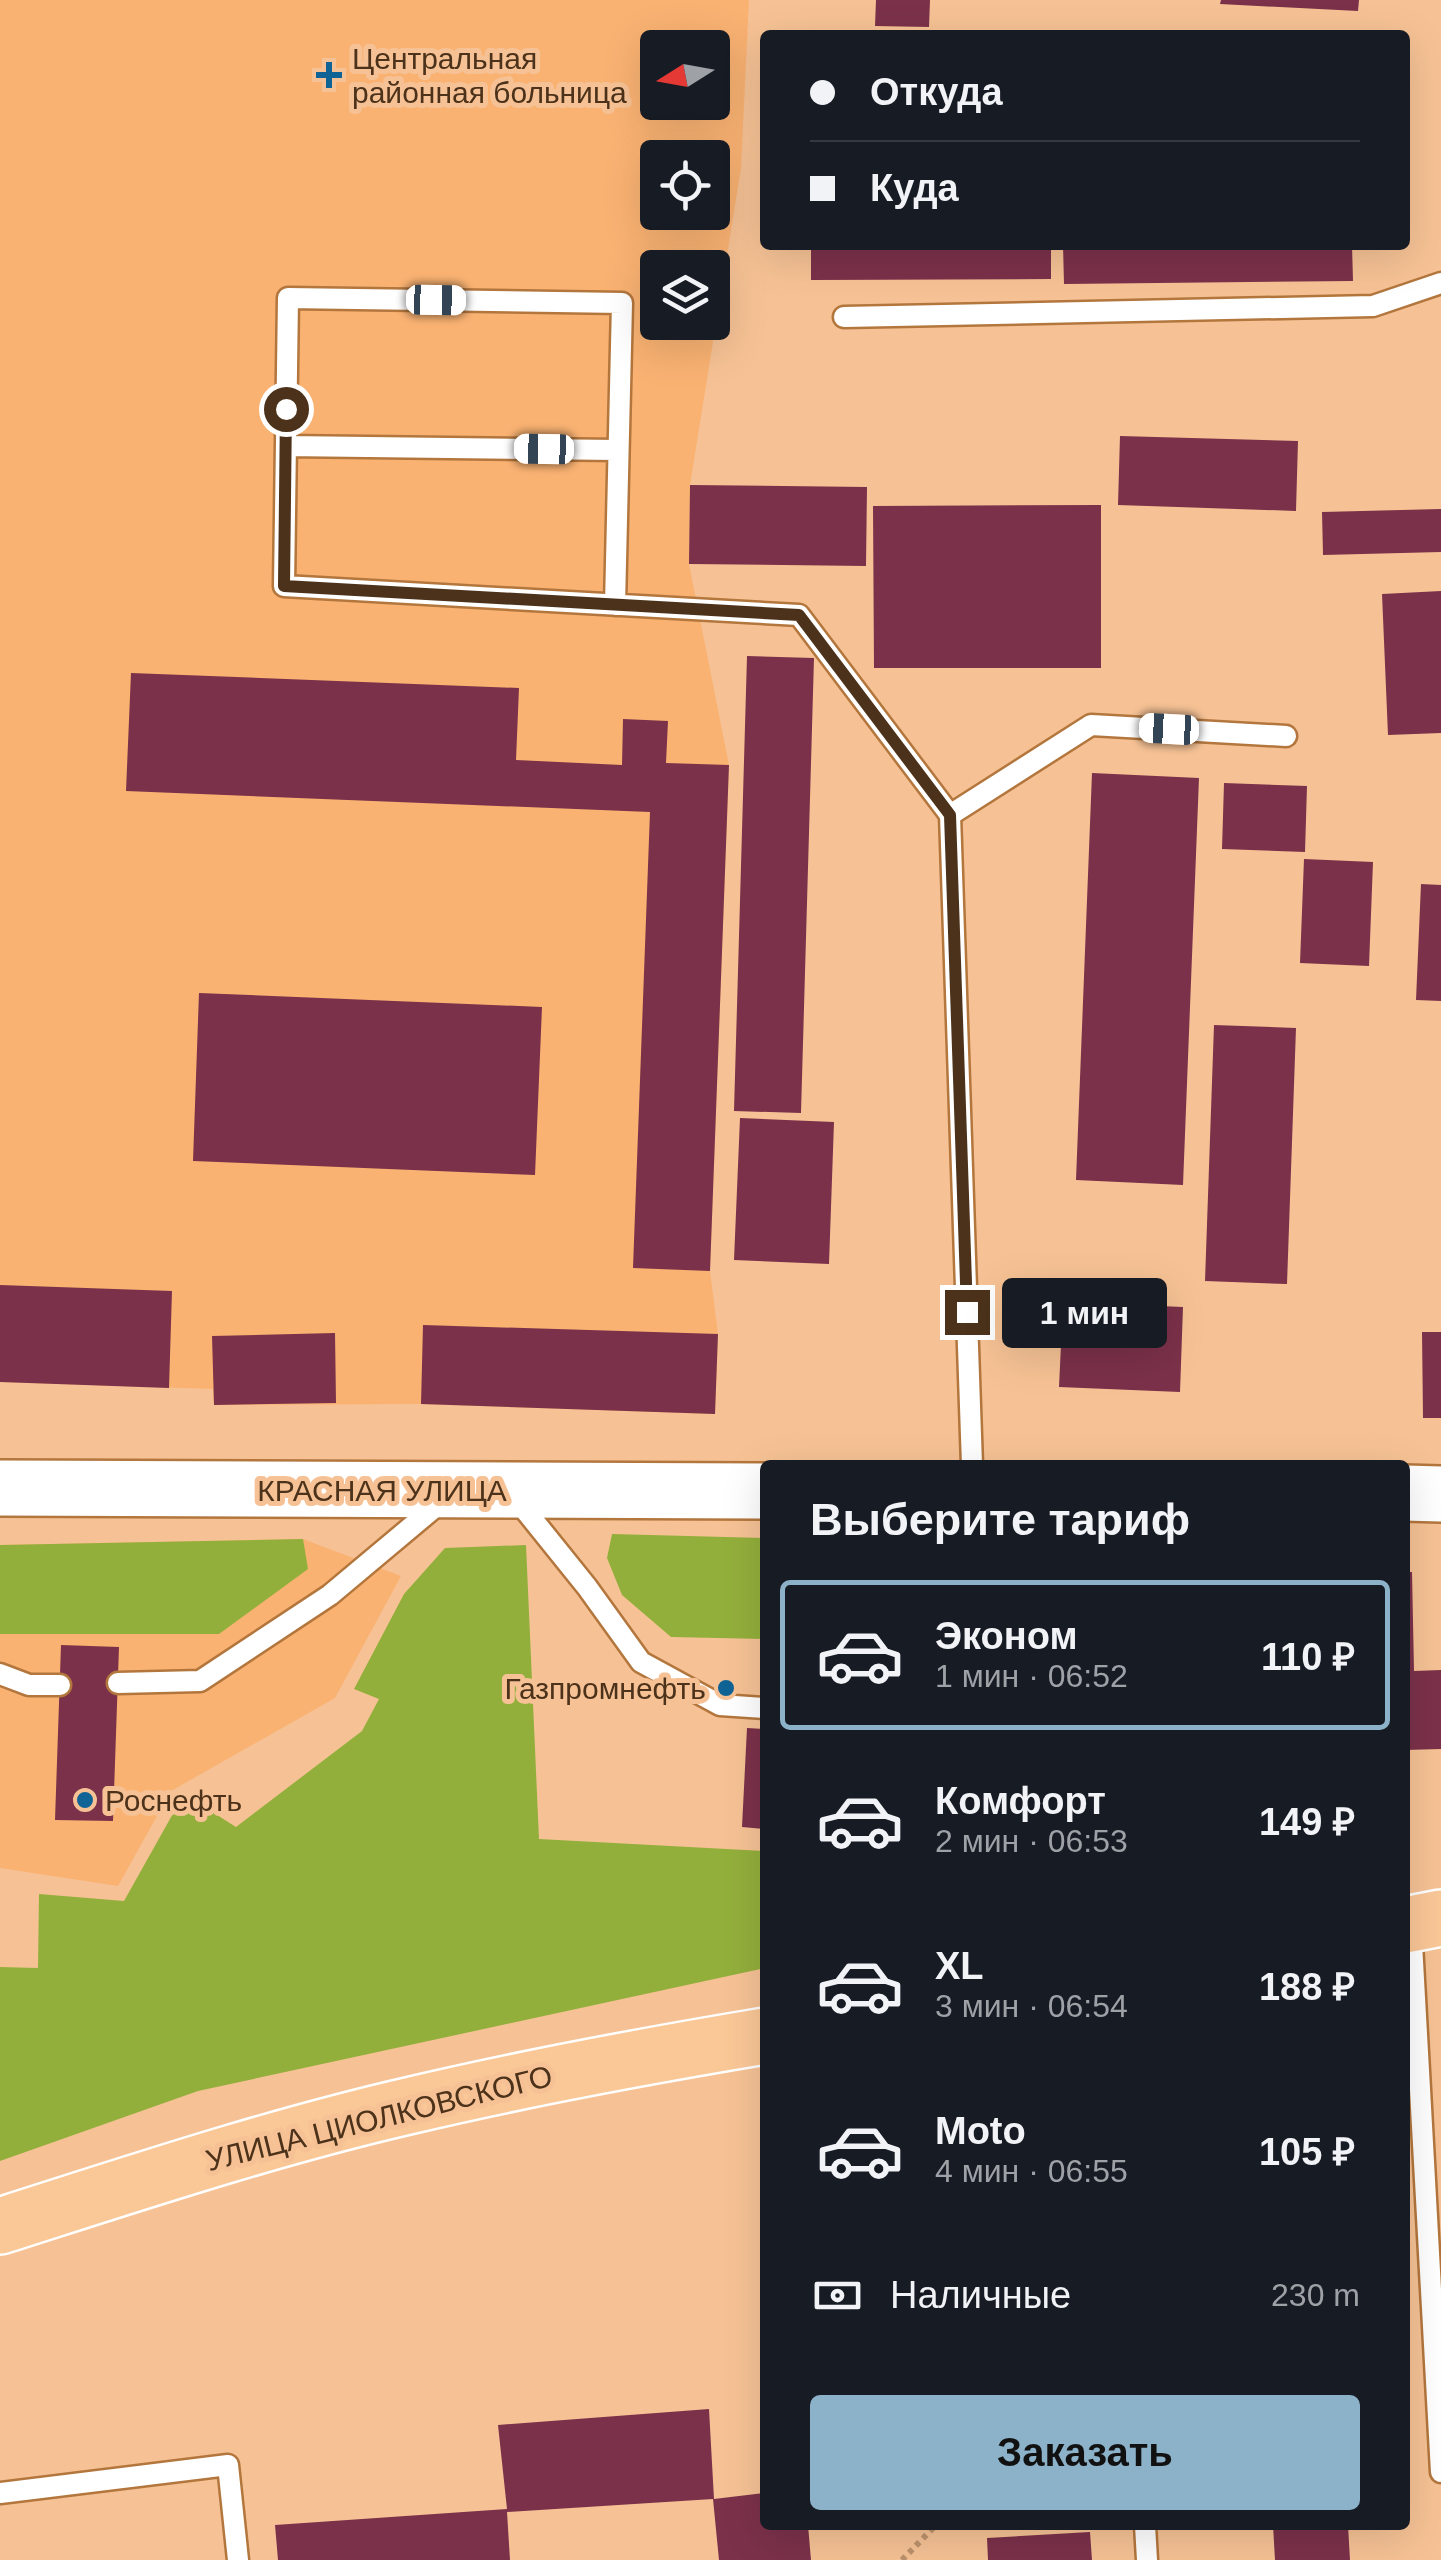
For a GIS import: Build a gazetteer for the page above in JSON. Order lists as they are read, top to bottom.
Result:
{
  "streets": {
    "main road": ["КРАСНАЯ УЛИЦА", "УЛИЦА ЦИОЛКОВСКОГО"]
  },
  "places": {
    "health": ["Центральная районная больница"],
    "other": ["Газпромнефть", "Роснефть"]
  },
  "north": "left",
  "page": {
    "banner": ["Откуда", "Куда"],
    "bubble": "1 мин",
    "heading": "Выберите тариф",
    "list": [
      {
        "name": "Эконом",
        "note": "1 мин · 06:52",
        "value": "110 ₽"
      },
      {
        "name": "Комфорт",
        "note": "2 мин · 06:53",
        "value": "149 ₽"
      },
      {
        "name": "XL",
        "note": "3 мин · 06:54",
        "value": "188 ₽"
      },
      {
        "name": "Moto",
        "note": "4 мин · 06:55",
        "value": "105 ₽"
      }
    ],
    "pay": ["Наличные", "230 m"],
    "buttons": "Заказать"
  }
}
